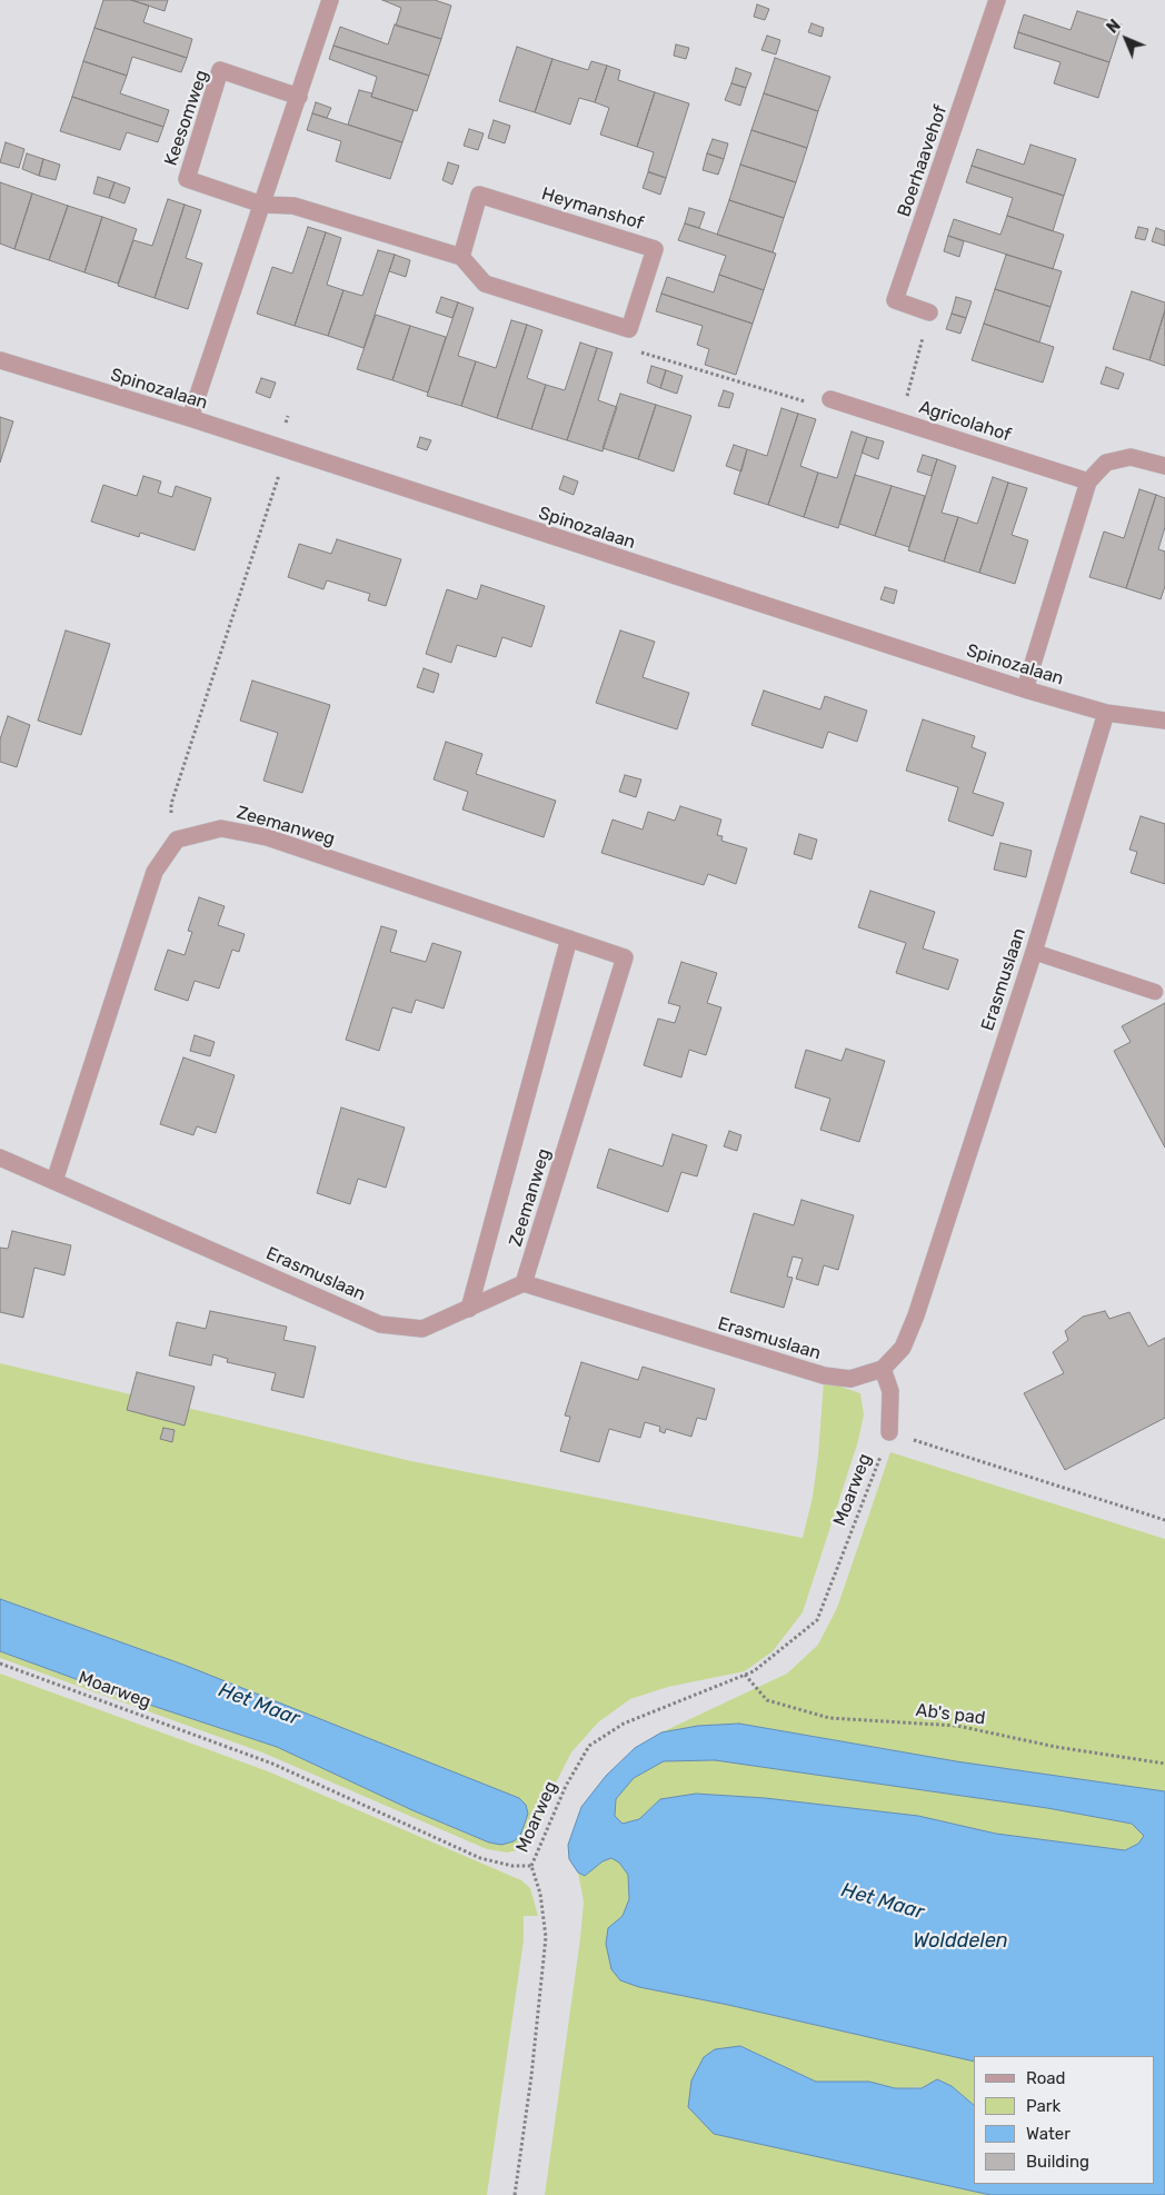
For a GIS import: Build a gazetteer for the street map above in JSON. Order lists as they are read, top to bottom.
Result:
{
  "streets": {
    "street": [
      "Keesomweg",
      "Boerhaavehof",
      "Heymanshof",
      "Spinozalaan",
      "Agricolahof",
      "Zeemanweg",
      "Erasmuslaan"
    ],
    "path": ["Moarweg", "Ab's pad"]
  },
  "crossings": [
    ["Spinozalaan", "Erasmuslaan"],
    ["Zeemanweg", "Erasmuslaan"],
    ["Moarweg", "Ab's pad"]
  ],
  "water": ["Het Maar", "Wolddelen"],
  "legend": [
    "Road",
    "Park",
    "Water",
    "Building"
  ],
  "north": "top left"
}
